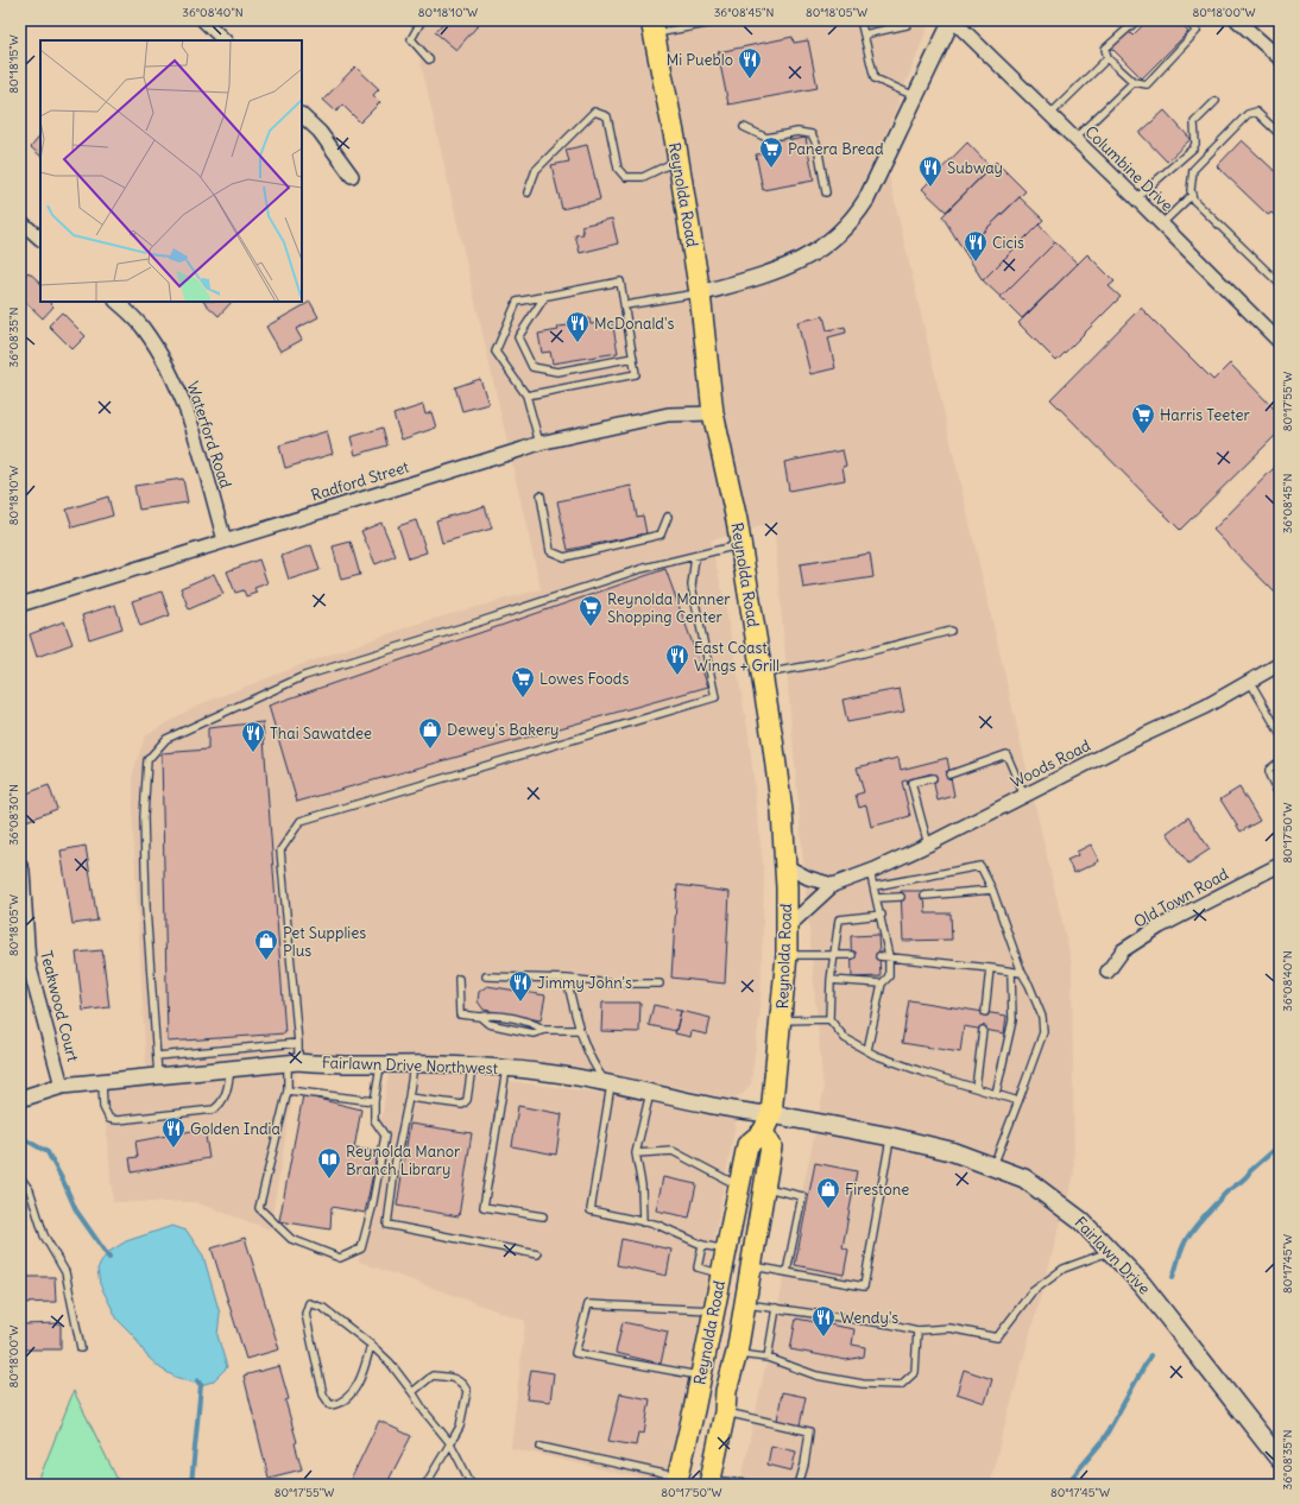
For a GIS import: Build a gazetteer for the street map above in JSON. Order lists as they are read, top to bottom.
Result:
{
  "streets": {
    "main road": ["Reynolda Road", "Fairlawn Drive"],
    "street": [
      "Columbine Drive",
      "Waterford Road",
      "Radford Street",
      "Woods Road",
      "Old Town Road",
      "Teakwood Court",
      "Fairlawn Drive Northwest"
    ]
  },
  "crossings": [
    ["Reynolda Road", "Radford Street"],
    ["Reynolda Road", "Woods Road"],
    ["Reynolda Road", "Fairlawn Drive Northwest"],
    ["Reynolda Road", "Fairlawn Drive"],
    ["Waterford Road", "Radford Street"],
    ["Teakwood Court", "Fairlawn Drive Northwest"],
    ["Fairlawn Drive Northwest", "Fairlawn Drive"]
  ],
  "places": {
    "restaurant": [
      "Mi Pueblo",
      "Subway",
      "Cicis",
      "McDonald's",
      "East Coast Wings + Grill",
      "Thai Sawatdee",
      "Jimmy John's",
      "Golden India",
      "Wendy's"
    ],
    "supermarket": [
      "Panera Bread",
      "Harris Teeter",
      "Reynolda Manner Shopping Center",
      "Lowes Foods"
    ],
    "shop": ["Dewey's Bakery", "Pet Supplies Plus", "Firestone"],
    "library": ["Reynolda Manor Branch Library"]
  },
  "coordinates": [
    "36°08'40\"N",
    "80°18'10\"W",
    "36°08'45\"N",
    "80°18'05\"W",
    "80°18'00\"W",
    "80°18'15\"W",
    "36°08'35\"N",
    "80°17'55\"W",
    "36°08'30\"N",
    "80°17'50\"W",
    "80°17'45\"W"
  ]
}
